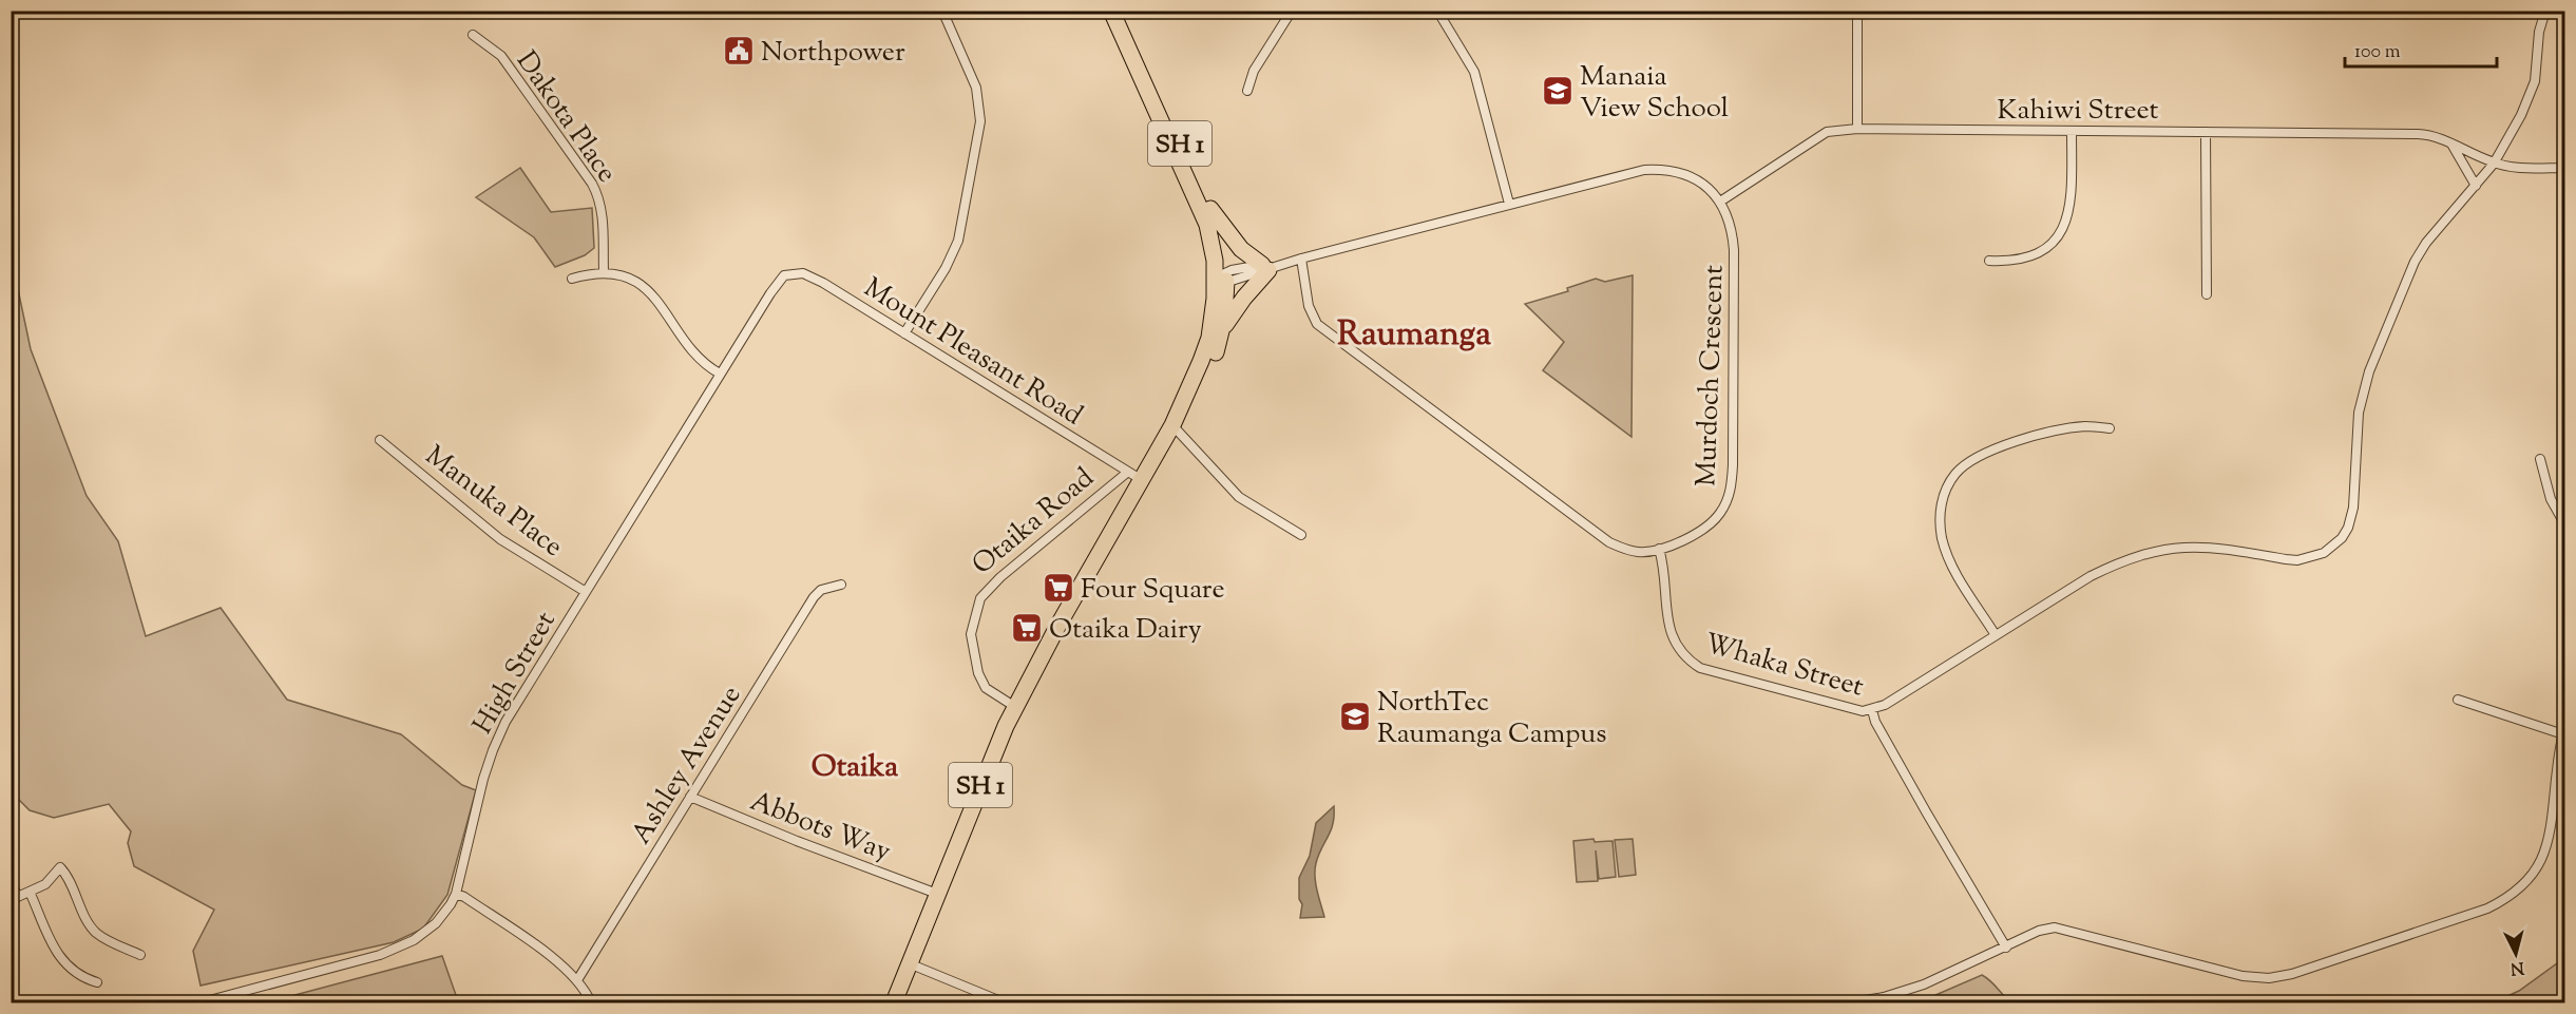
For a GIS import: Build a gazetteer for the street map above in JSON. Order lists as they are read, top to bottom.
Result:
{
  "streets": {
    "highway": ["SH 1", "Otaika Road"],
    "street": [
      "Kahiwi Street",
      "Dakota Place",
      "Mount Pleasant Road",
      "Murdoch Crescent",
      "Manuka Place",
      "Whaka Street",
      "High Street",
      "Ashley Avenue",
      "Abbots Way"
    ]
  },
  "crossings": [
    ["Kahiwi Street", "Murdoch Crescent"],
    ["Mount Pleasant Road", "Otaika Road"],
    ["Mount Pleasant Road", "High Street"],
    ["Murdoch Crescent", "Otaika Road"],
    ["Murdoch Crescent", "Whaka Street"],
    ["Manuka Place", "High Street"],
    ["Otaika Road", "Abbots Way"],
    ["Ashley Avenue", "Abbots Way"]
  ],
  "districts": ["Raumanga", "Otaika"],
  "places": {
    "public building": ["Northpower"],
    "school or university": ["Manaia View School", "NorthTec Raumanga Campus"],
    "supermarket": ["Four Square", "Otaika Dairy"]
  },
  "scale_bar": "100 m",
  "north": "bottom"
}
